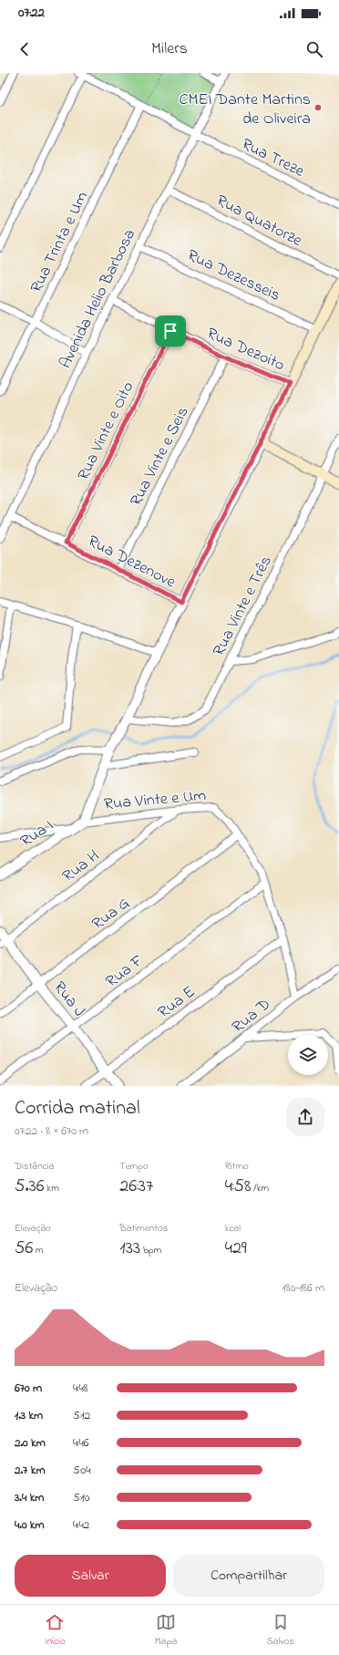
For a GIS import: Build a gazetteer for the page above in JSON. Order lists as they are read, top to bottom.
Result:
{
  "streets": {
    "street": [
      "Rua Treze",
      "Rua Quatorze",
      "Rua Trinta e Um",
      "Rua Dezesseis",
      "Avenida Helio Barbosa",
      "Rua Dezoito",
      "Rua Vinte e Oito",
      "Rua Vinte e Seis",
      "Rua Dezenove",
      "Rua Vinte e Três",
      "Rua Vinte e Um",
      "Rua I",
      "Rua H",
      "Rua G",
      "Rua F",
      "Rua J",
      "Rua E",
      "Rua D"
    ]
  },
  "crossings": [
    ["Rua Treze", "Rua Trinta e Um"],
    ["Rua Treze", "Avenida Helio Barbosa"],
    ["Rua Quatorze", "Avenida Helio Barbosa"],
    ["Rua Dezesseis", "Avenida Helio Barbosa"],
    ["Avenida Helio Barbosa", "Rua Dezoito"],
    ["Avenida Helio Barbosa", "Rua Dezenove"],
    ["Rua Dezoito", "Rua Vinte e Oito"],
    ["Rua Dezoito", "Rua Vinte e Seis"],
    ["Rua Vinte e Oito", "Rua Dezenove"],
    ["Rua Vinte e Seis", "Rua Dezenove"],
    ["Rua Vinte e Um", "Rua I"],
    ["Rua Vinte e Um", "Rua H"],
    ["Rua Vinte e Um", "Rua G"],
    ["Rua Vinte e Um", "Rua F"],
    ["Rua Vinte e Um", "Rua E"],
    ["Rua Vinte e Um", "Rua D"],
    ["Rua H", "Rua J"],
    ["Rua G", "Rua J"],
    ["Rua F", "Rua J"],
    ["Rua J", "Rua E"]
  ],
  "places": ["CMEI Dante Martins de Oliveira"],
  "page": {
    "status": "07:22",
    "header": "Milers",
    "heading": ["Corrida matinal", "07:22 · 8 × 670 m"],
    "stats": [
      ["Distância", "5.36 km"],
      ["Tempo", "26:37"],
      ["Ritmo", "4:58 /km"],
      ["Elevação", "56 m"],
      ["Batimentos", "133 bpm"],
      ["kcal", "429"]
    ],
    "chart": ["Elevação", "180–186 m"],
    "list": [
      {
        "name": "670 m",
        "note": "4:48"
      },
      {
        "name": "1.3 km",
        "note": "5:12"
      },
      {
        "name": "2.0 km",
        "note": "4:46"
      },
      {
        "name": "2.7 km",
        "note": "5:04"
      },
      {
        "name": "3.4 km",
        "note": "5:10"
      },
      {
        "name": "4.0 km",
        "note": "4:42"
      }
    ],
    "buttons": ["Salvar", "Compartilhar"],
    "tabs": ["Início", "Mapa", "Salvos"]
  }
}
